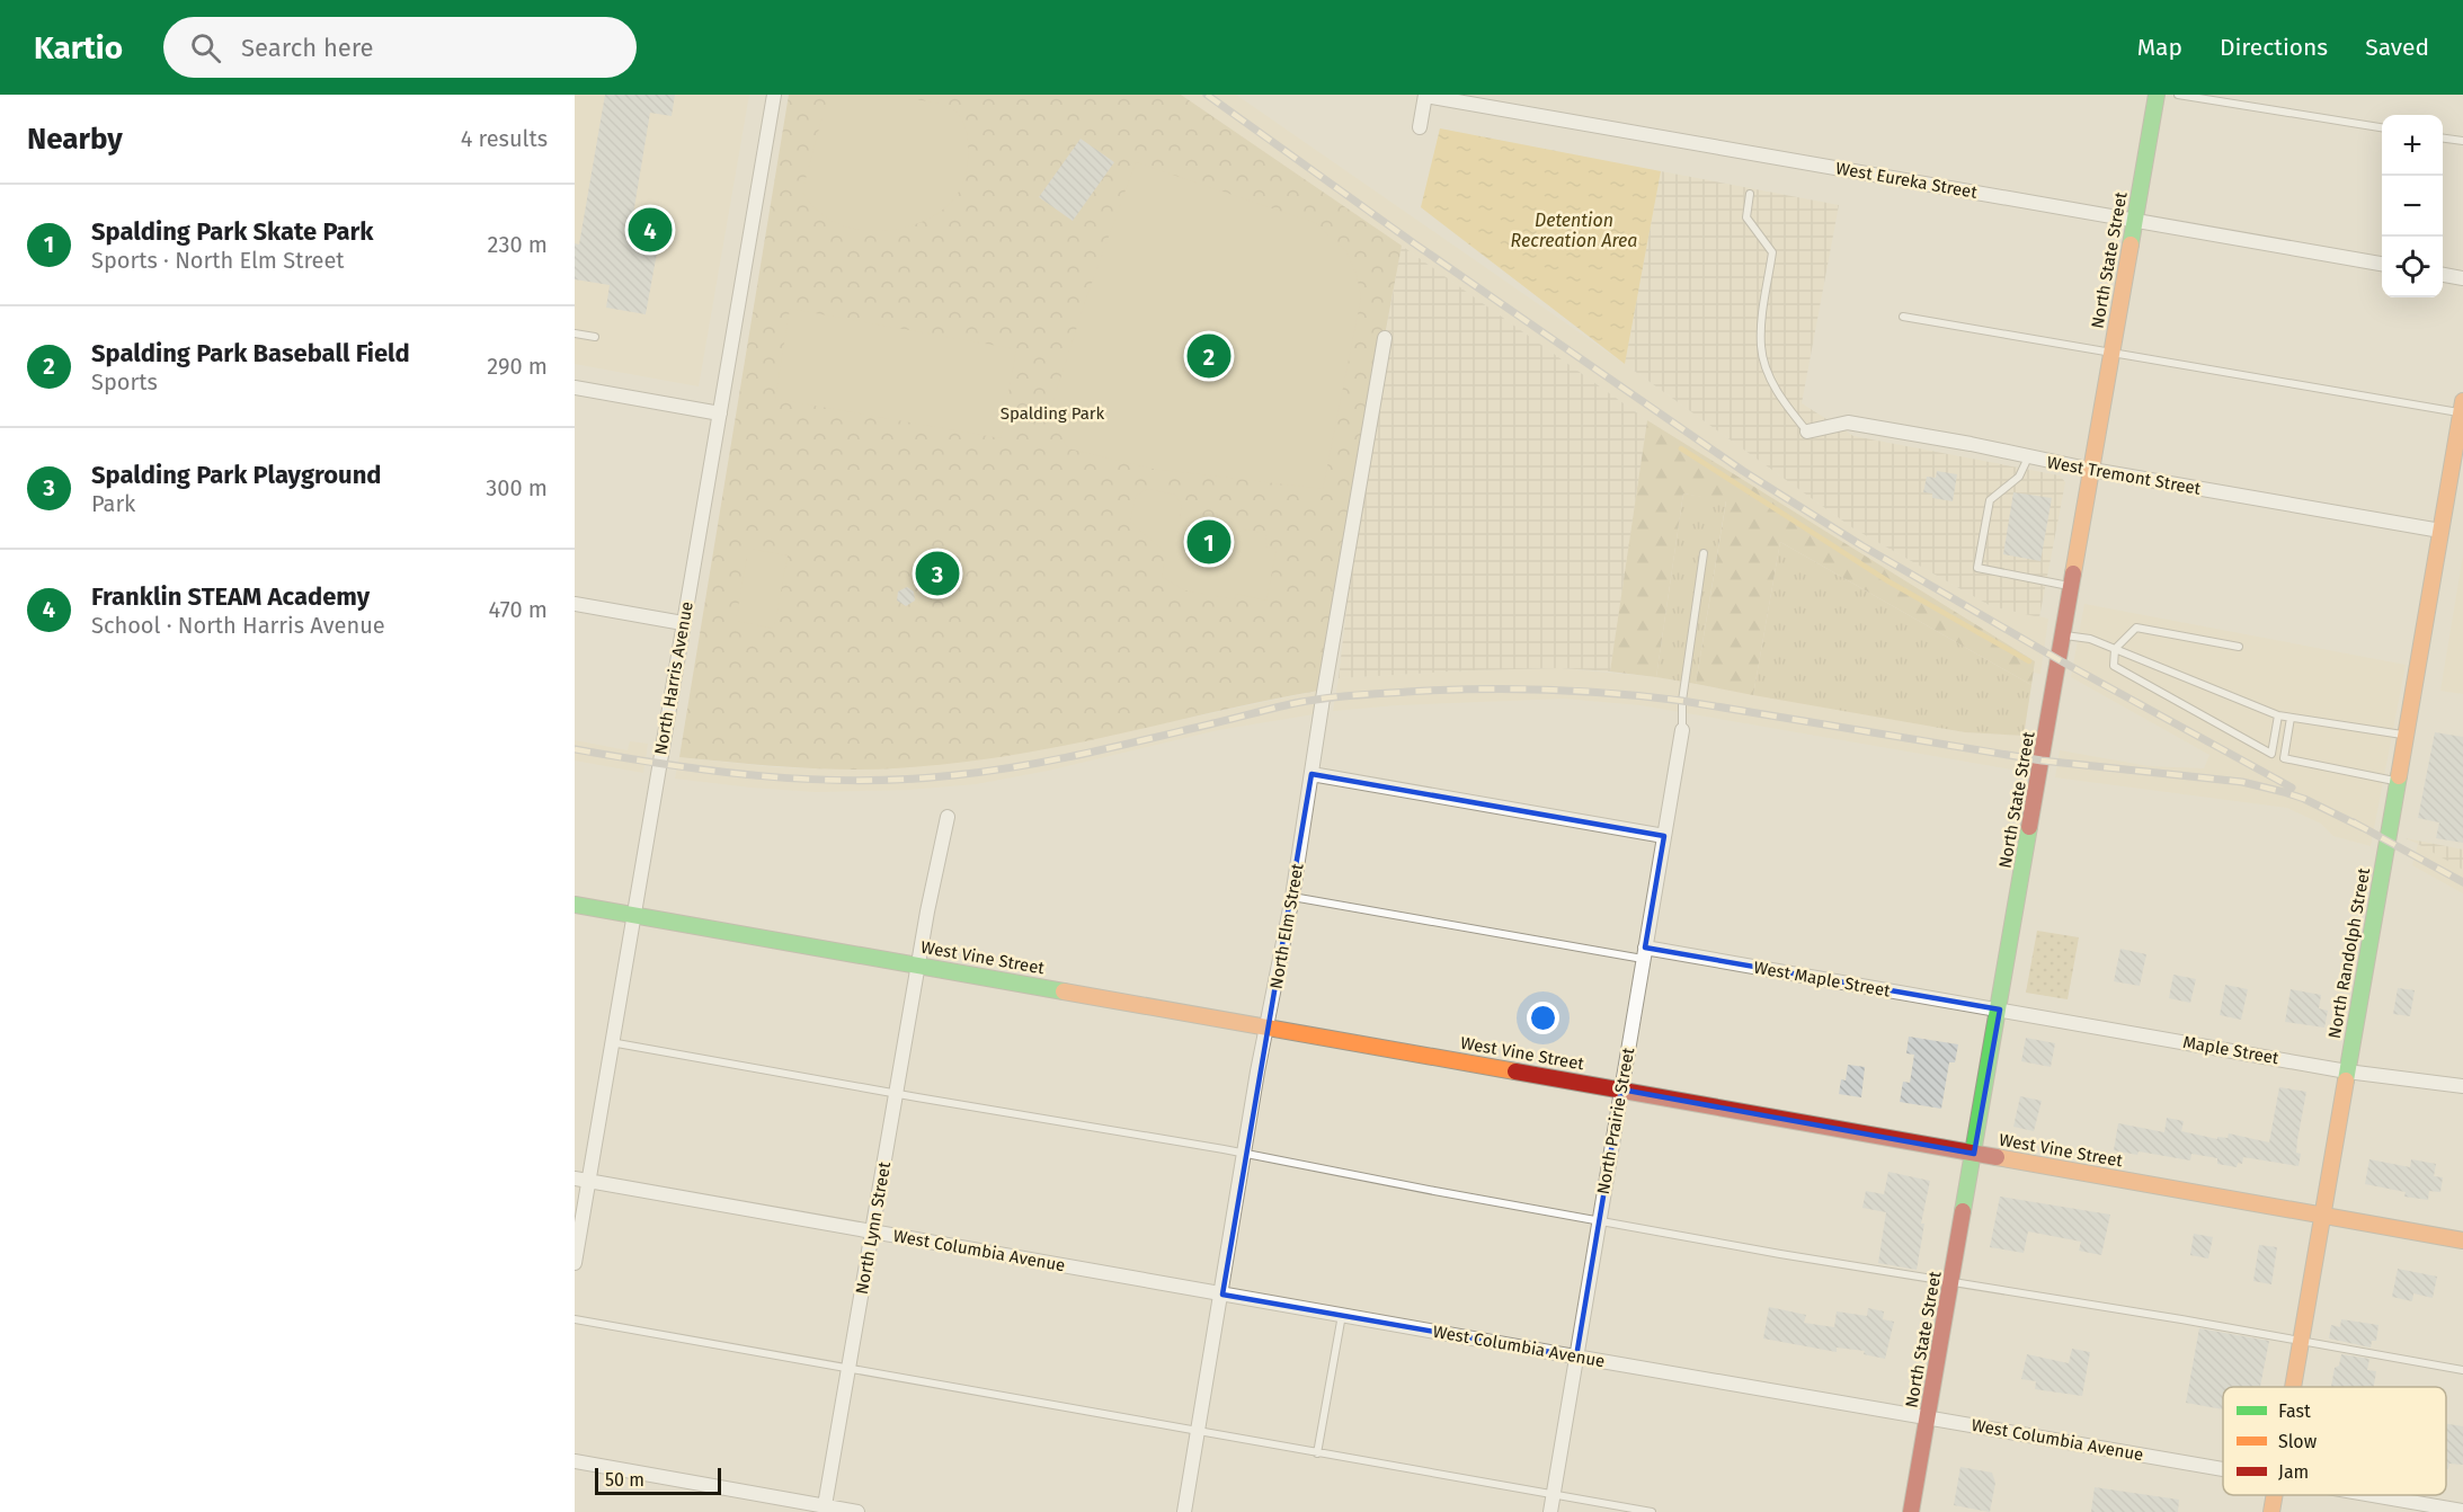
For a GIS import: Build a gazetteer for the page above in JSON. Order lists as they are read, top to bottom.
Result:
{
  "streets": {
    "main road": ["North State Street", "North Randolph Street", "West Vine Street"],
    "street": [
      "West Eureka Street",
      "West Tremont Street",
      "North Harris Avenue",
      "North Elm Street",
      "West Maple Street",
      "Maple Street",
      "North Prairie Street",
      "North Lynn Street",
      "West Columbia Avenue"
    ]
  },
  "crossings": [
    ["West Eureka Street", "North State Street"],
    ["North State Street", "West Tremont Street"],
    ["North State Street", "West Vine Street"],
    ["North State Street", "West Maple Street"],
    ["North State Street", "Maple Street"],
    ["North State Street", "West Columbia Avenue"],
    ["West Tremont Street", "North Randolph Street"],
    ["North Harris Avenue", "West Vine Street"],
    ["North Harris Avenue", "West Columbia Avenue"],
    ["North Elm Street", "West Vine Street"],
    ["North Elm Street", "West Columbia Avenue"],
    ["North Randolph Street", "West Vine Street"],
    ["North Randolph Street", "Maple Street"],
    ["West Vine Street", "North Prairie Street"],
    ["West Vine Street", "North Lynn Street"],
    ["West Maple Street", "Maple Street"],
    ["West Maple Street", "North Prairie Street"],
    ["North Prairie Street", "West Columbia Avenue"],
    ["North Lynn Street", "West Columbia Avenue"]
  ],
  "water": ["Detention Recreation Area"],
  "parks": ["Spalding Park"],
  "legend": ["Fast", "Slow", "Jam"],
  "scale_bar": "50 m",
  "page": {
    "header": "Kartio",
    "search": "Search here",
    "nav": ["Map", "Directions", "Saved"],
    "heading": ["Nearby", "4 results"],
    "map_buttons": ["+", "−"],
    "list": [
      {
        "mark": "1",
        "name": "Spalding Park Skate Park",
        "note": "Sports · North Elm Street",
        "value": "230 m"
      },
      {
        "mark": "2",
        "name": "Spalding Park Baseball Field",
        "note": "Sports",
        "value": "290 m"
      },
      {
        "mark": "3",
        "name": "Spalding Park Playground",
        "note": "Park",
        "value": "300 m"
      },
      {
        "mark": "4",
        "name": "Franklin STEAM Academy",
        "note": "School · North Harris Avenue",
        "value": "470 m"
      }
    ],
    "pins": [
      "4",
      "2",
      "1",
      "3"
    ],
    "scale": "50 m"
  }
}
